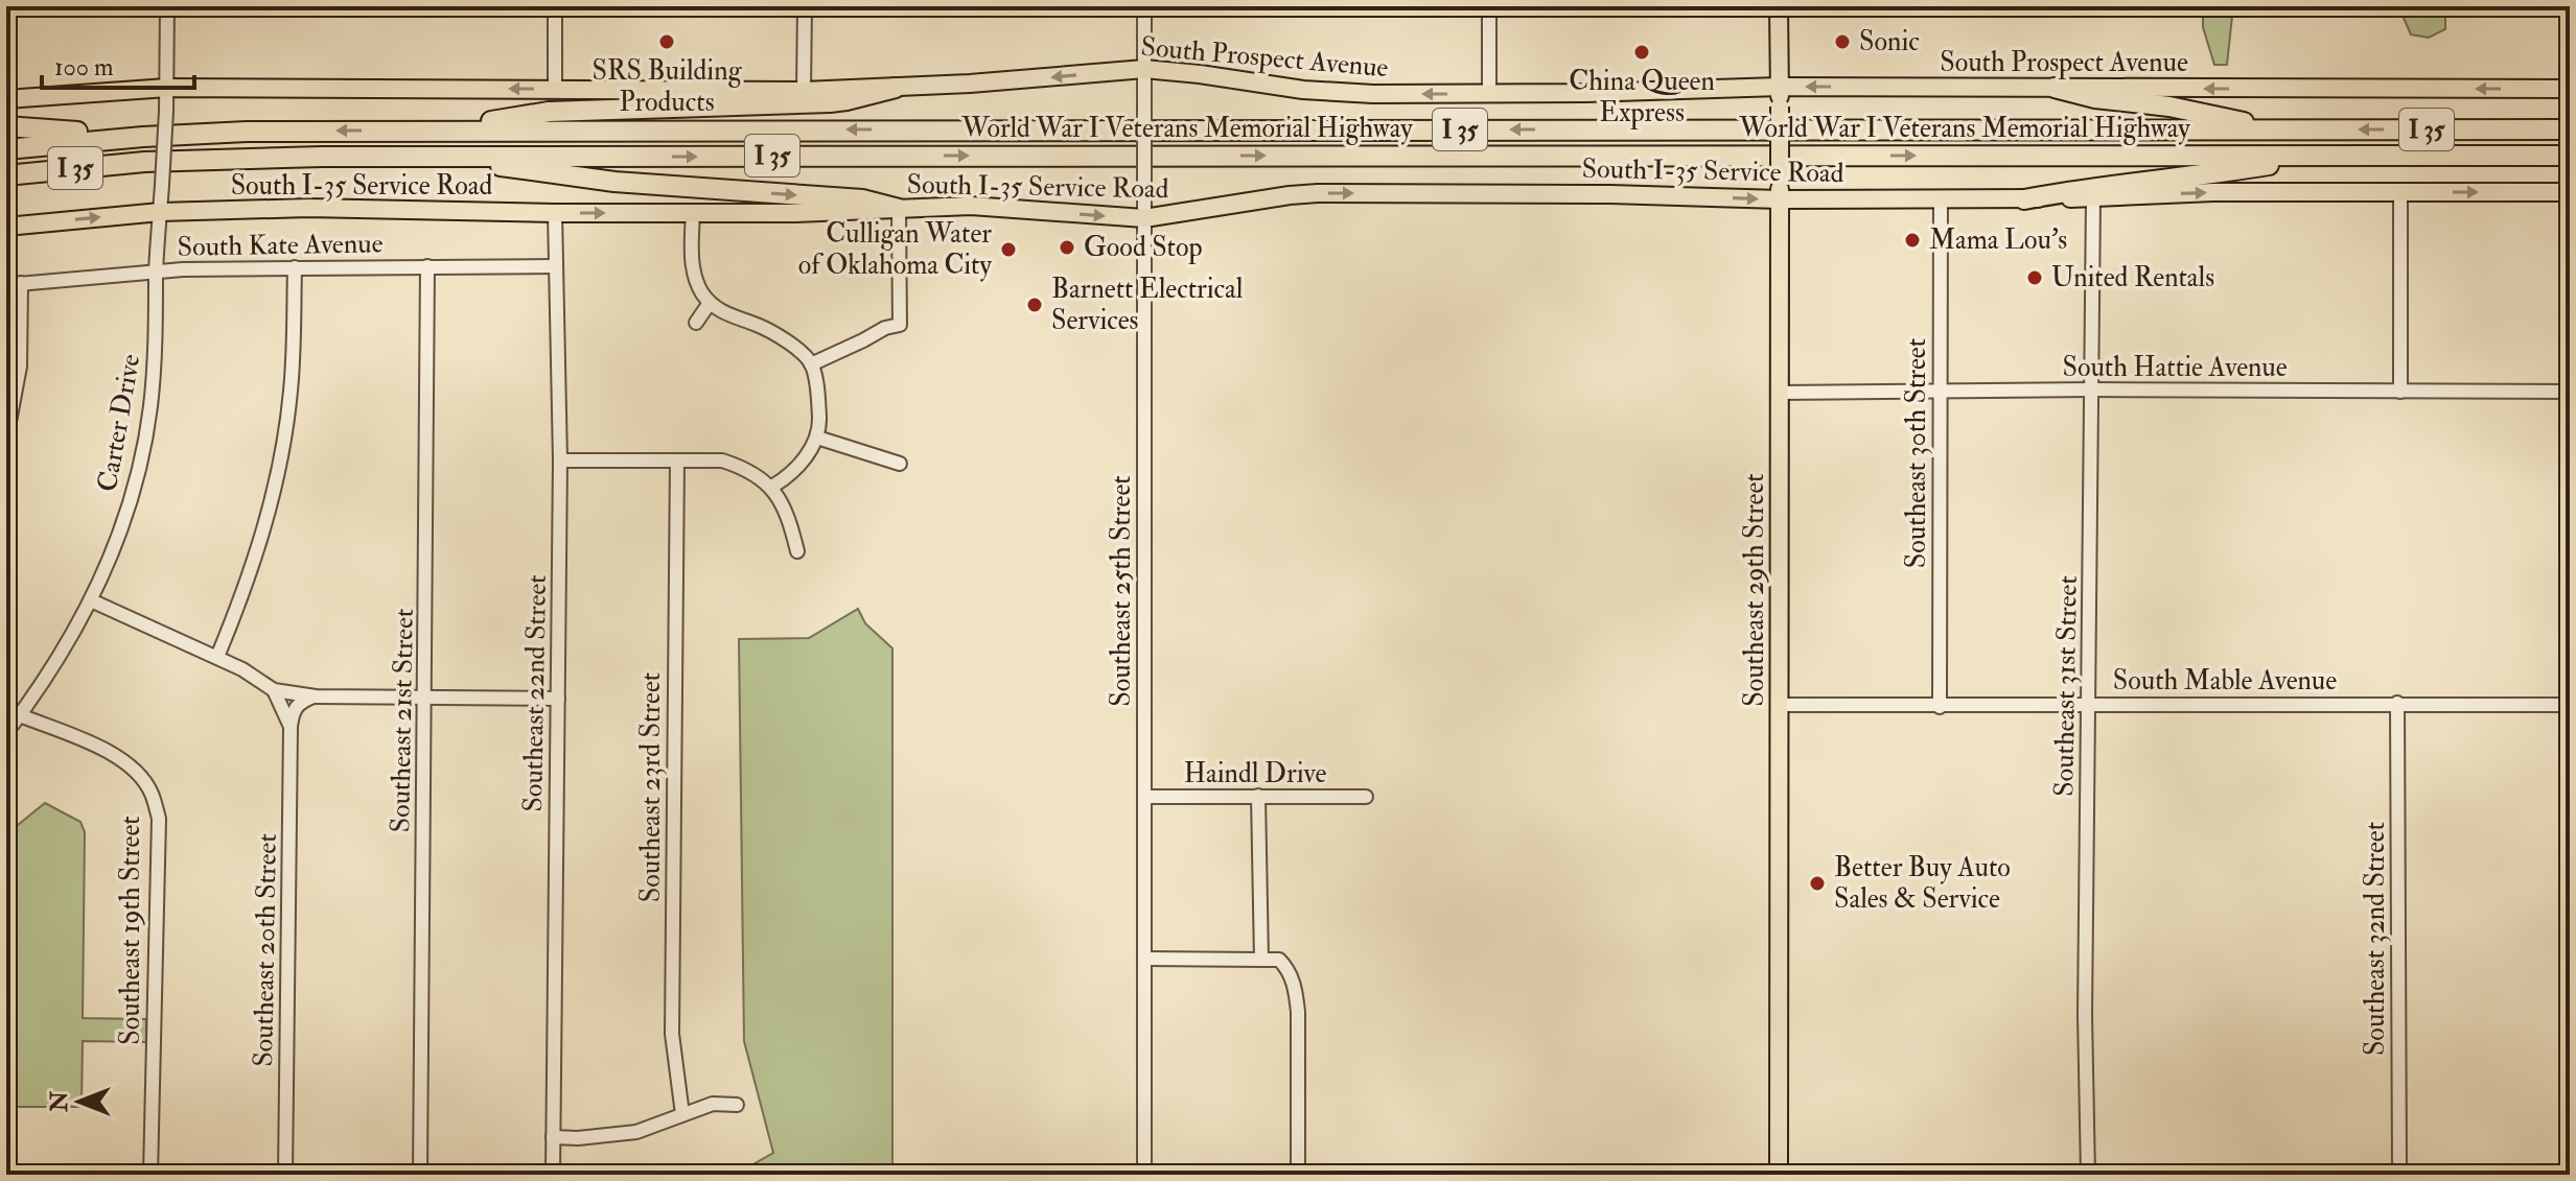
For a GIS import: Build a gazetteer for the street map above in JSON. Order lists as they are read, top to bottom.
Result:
{
  "streets": {
    "highway": ["World War I Veterans Memorial Highway", "I 35"],
    "main road": ["South Prospect Avenue", "South I-35 Service Road", "Southeast 29th Street"],
    "street": [
      "South Kate Avenue",
      "South Hattie Avenue",
      "Carter Drive",
      "Southeast 30th Street",
      "Southeast 25th Street",
      "South Mable Avenue",
      "Southeast 31st Street",
      "Southeast 22nd Street",
      "Southeast 21st Street",
      "Haindl Drive",
      "Southeast 23rd Street",
      "Southeast 19th Street",
      "Southeast 32nd Street",
      "Southeast 20th Street"
    ]
  },
  "crossings": [
    ["South Prospect Avenue", "Carter Drive"],
    ["South Prospect Avenue", "Southeast 29th Street"],
    ["South Prospect Avenue", "Southeast 25th Street"],
    ["South I-35 Service Road", "Carter Drive"],
    ["South I-35 Service Road", "Southeast 30th Street"],
    ["South I-35 Service Road", "Southeast 29th Street"],
    ["South I-35 Service Road", "Southeast 25th Street"],
    ["South I-35 Service Road", "Southeast 31st Street"],
    ["South I-35 Service Road", "Southeast 22nd Street"],
    ["South Kate Avenue", "Carter Drive"],
    ["South Kate Avenue", "Southeast 22nd Street"],
    ["South Kate Avenue", "Southeast 21st Street"],
    ["South Hattie Avenue", "Southeast 30th Street"],
    ["South Hattie Avenue", "Southeast 29th Street"],
    ["South Hattie Avenue", "Southeast 31st Street"],
    ["Carter Drive", "Southeast 19th Street"],
    ["Southeast 30th Street", "South Mable Avenue"],
    ["Southeast 29th Street", "South Mable Avenue"],
    ["Southeast 25th Street", "Haindl Drive"],
    ["South Mable Avenue", "Southeast 31st Street"],
    ["South Mable Avenue", "Southeast 32nd Street"]
  ],
  "one_way": ["South Prospect Avenue", "South I-35 Service Road"],
  "places": [
    "SRS Building Products",
    "Sonic",
    "China Queen Express",
    "Mama Lou's",
    "Good Stop",
    "Culligan Water of Oklahoma City",
    "United Rentals",
    "Barnett Electrical Services",
    "Better Buy Auto Sales & Service"
  ],
  "scale_bar": "100 m",
  "north": "left"
}
